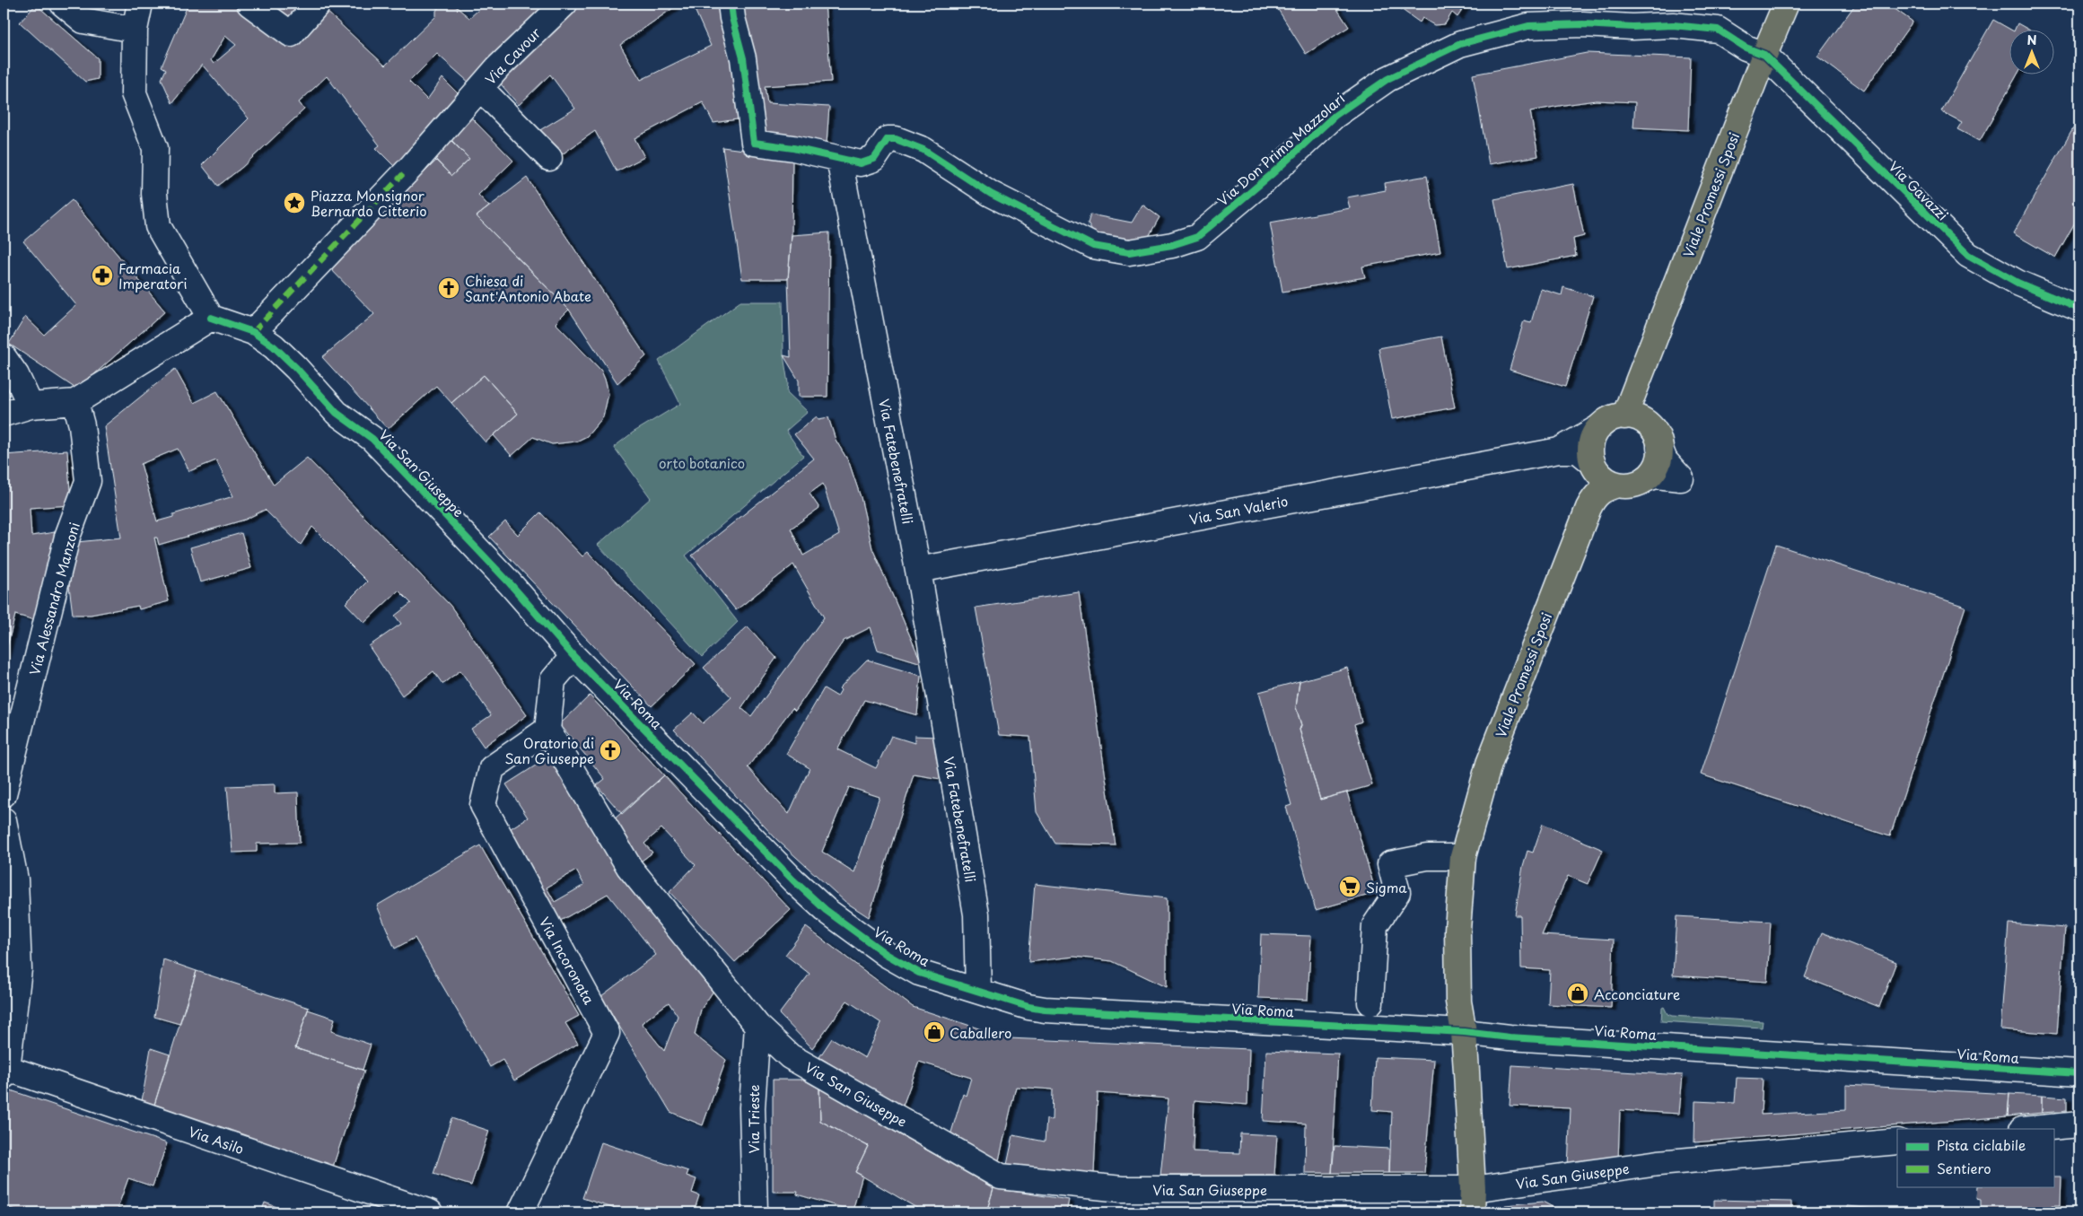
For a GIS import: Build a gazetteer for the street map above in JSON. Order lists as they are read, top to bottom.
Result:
{
  "streets": {
    "main road": ["Viale Promessi Sposi"],
    "street": [
      "Via Cavour",
      "Via Don Primo Mazzolari",
      "Via Gavazzi",
      "Via Fatebenefratelli",
      "Via San Giuseppe",
      "Via San Valerio",
      "Via Alessandro Manzoni",
      "Via Roma",
      "Via Incoronata",
      "Via Trieste",
      "Via Asilo"
    ]
  },
  "crossings": [
    ["Via Cavour", "Via San Giuseppe"],
    ["Via Don Primo Mazzolari", "Via Gavazzi"],
    ["Via Don Primo Mazzolari", "Viale Promessi Sposi"],
    ["Via Don Primo Mazzolari", "Via Fatebenefratelli"],
    ["Via Gavazzi", "Viale Promessi Sposi"],
    ["Viale Promessi Sposi", "Via San Giuseppe"],
    ["Viale Promessi Sposi", "Via San Valerio"],
    ["Viale Promessi Sposi", "Via Roma"],
    ["Via Fatebenefratelli", "Via San Valerio"],
    ["Via Fatebenefratelli", "Via Roma"],
    ["Via San Giuseppe", "Via Roma"],
    ["Via San Giuseppe", "Via Incoronata"],
    ["Via San Giuseppe", "Via Trieste"]
  ],
  "parks": ["orto botanico"],
  "places": {
    "place": ["Piazza Monsignor Bernardo Citterio"],
    "pharmacy": ["Farmacia Imperatori"],
    "church": ["Chiesa di Sant'Antonio Abate", "Oratorio di San Giuseppe"],
    "supermarket": ["Sigma"],
    "shop": ["Acconciature", "Caballero"]
  },
  "legend": ["Pista ciclabile", "Sentiero"],
  "north": "top"
}
